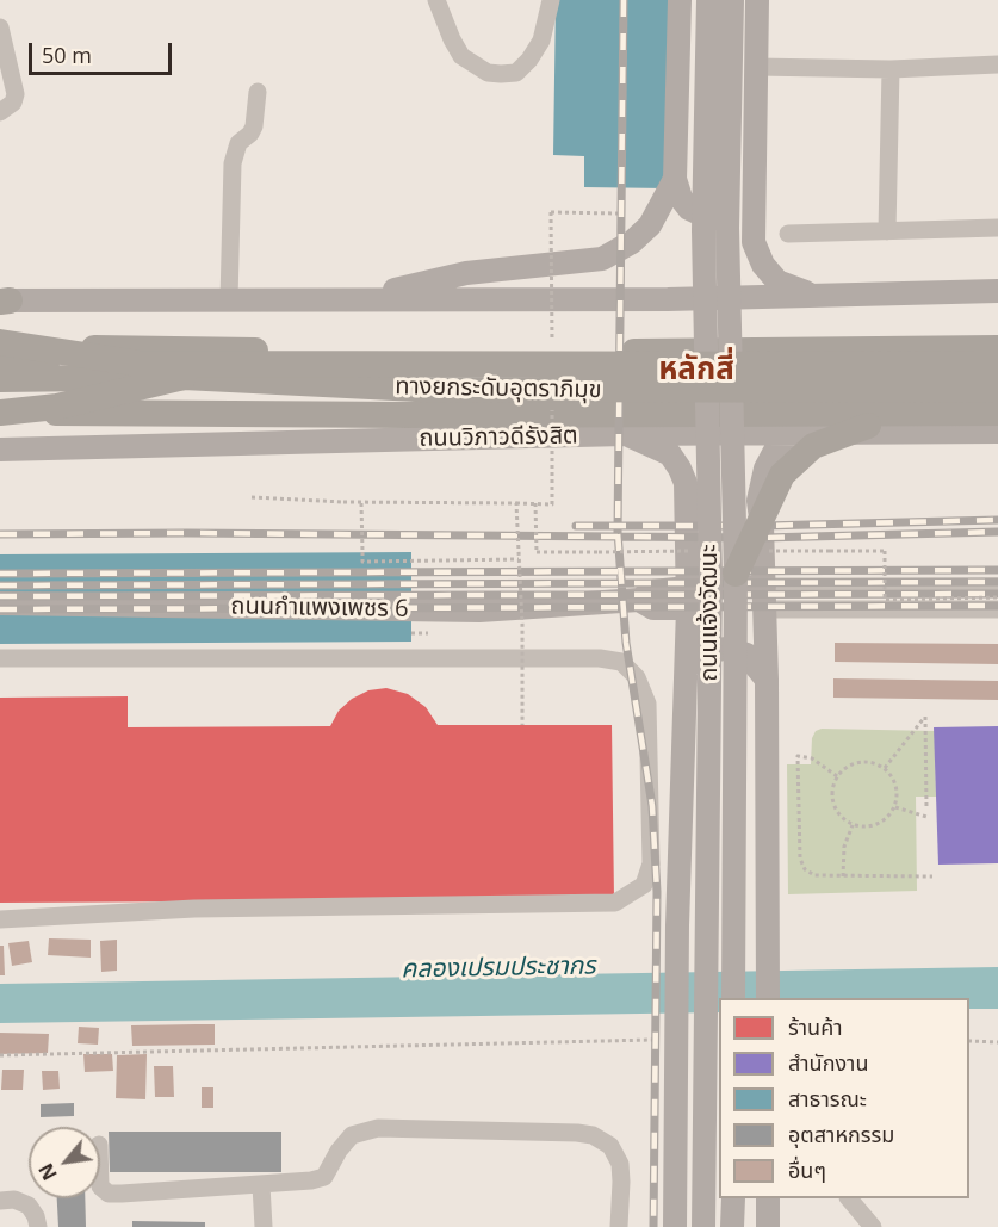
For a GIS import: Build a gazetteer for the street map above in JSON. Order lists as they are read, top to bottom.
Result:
{
  "streets": {
    "highway": ["ทางยกระดับอุตราภิมุข", "ถนนวิภาวดีรังสิต"],
    "main road": ["ถนนกำแพงเพชร 6", "ถนนแจ้งวัฒนะ"]
  },
  "crossings": [
    ["ถนนวิภาวดีรังสิต", "ถนนแจ้งวัฒนะ"],
    ["ถนนกำแพงเพชร 6", "ถนนแจ้งวัฒนะ"]
  ],
  "districts": ["หลักสี่"],
  "water": ["คลองเปรมประชากร"],
  "legend": [
    "ร้านค้า",
    "สำนักงาน",
    "สาธารณะ",
    "อุตสาหกรรม",
    "อื่นๆ"
  ],
  "scale_bar": "50 m",
  "north": "bottom left"
}
